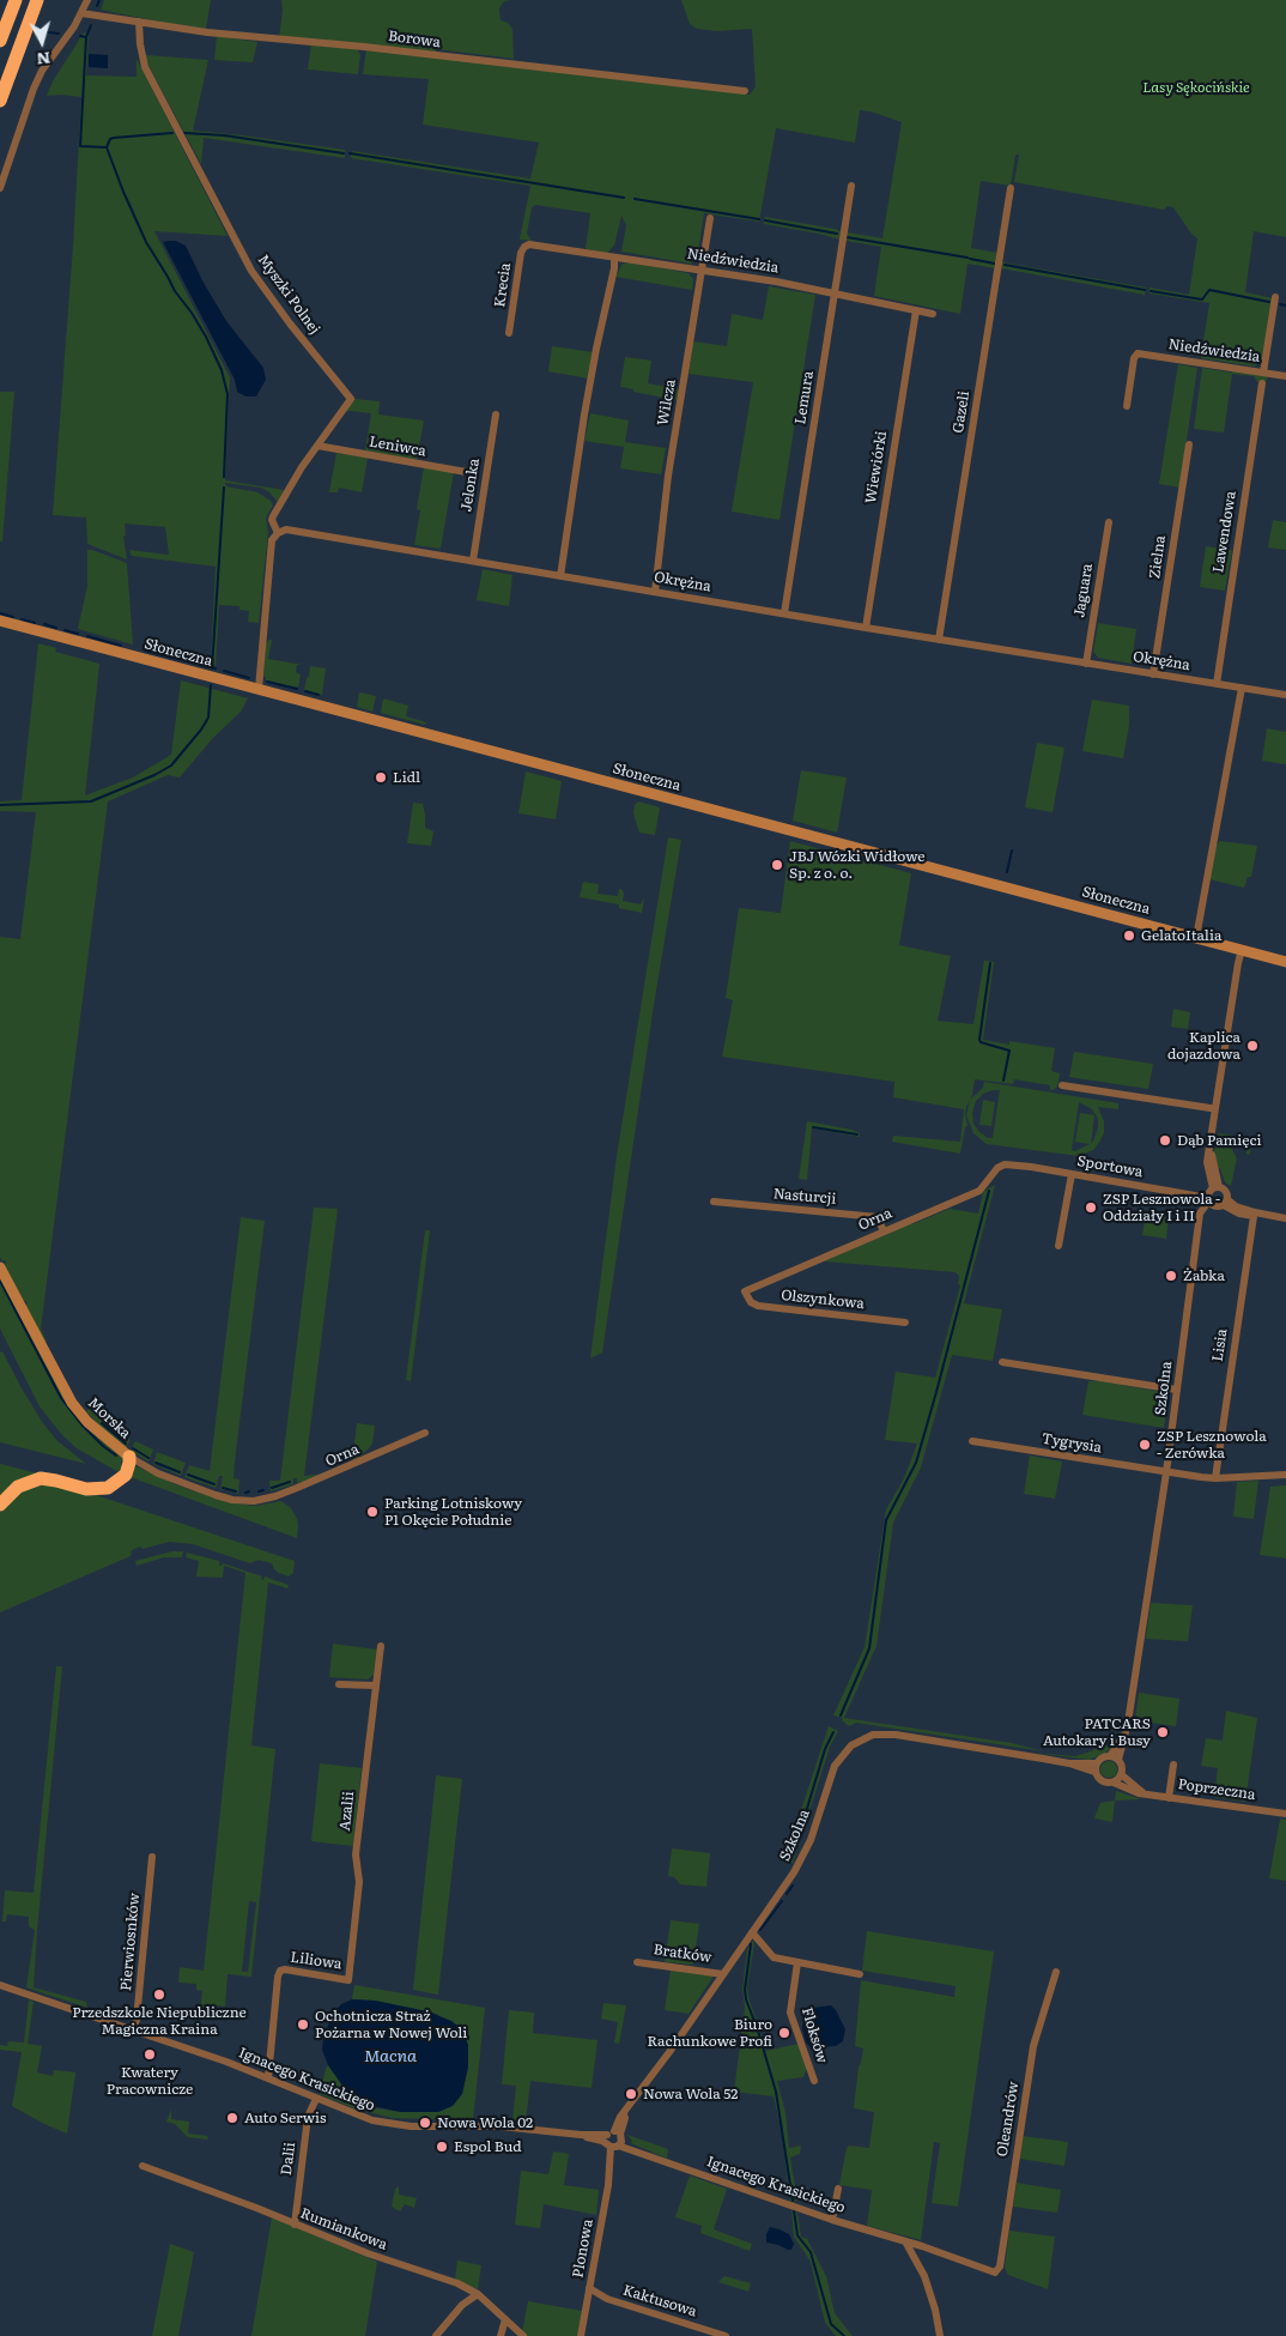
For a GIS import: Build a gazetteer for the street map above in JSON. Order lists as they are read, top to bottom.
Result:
{
  "streets": {
    "main road": ["Słoneczna", "Morska"],
    "street": [
      "Borowa",
      "Niedźwiedzia",
      "Krecia",
      "Myszki Polnej",
      "Lemura",
      "Wilcza",
      "Gazeli",
      "Leniwca",
      "Wiewiórki",
      "Jelonka",
      "Lawendowa",
      "Zielna",
      "Okrężna",
      "Jaguara",
      "Sportowa",
      "Nasturcji",
      "Orna",
      "Olszynkowa",
      "Lisia",
      "Szkolna",
      "Tygrysia",
      "Poprzeczna",
      "Azalii",
      "Pierwiosnków",
      "Bratków",
      "Liliowa",
      "Floksów",
      "Ignacego Krasickiego",
      "Oleandrów",
      "Dalii",
      "Rumiankowa",
      "Plonowa",
      "Kaktusowa"
    ]
  },
  "crossings": [
    ["Borowa", "Myszki Polnej"],
    ["Niedźwiedzia", "Krecia"],
    ["Niedźwiedzia", "Lemura"],
    ["Niedźwiedzia", "Wilcza"],
    ["Niedźwiedzia", "Wiewiórki"],
    ["Myszki Polnej", "Leniwca"],
    ["Myszki Polnej", "Okrężna"],
    ["Lemura", "Okrężna"],
    ["Wilcza", "Okrężna"],
    ["Gazeli", "Okrężna"],
    ["Wiewiórki", "Okrężna"],
    ["Jelonka", "Okrężna"],
    ["Lawendowa", "Okrężna"],
    ["Zielna", "Okrężna"],
    ["Okrężna", "Jaguara"],
    ["Sportowa", "Orna"],
    ["Sportowa", "Szkolna"],
    ["Nasturcji", "Orna"],
    ["Orna", "Olszynkowa"],
    ["Orna", "Morska"],
    ["Lisia", "Tygrysia"],
    ["Szkolna", "Tygrysia"],
    ["Szkolna", "Poprzeczna"],
    ["Szkolna", "Bratków"],
    ["Szkolna", "Ignacego Krasickiego"],
    ["Szkolna", "Plonowa"],
    ["Azalii", "Liliowa"],
    ["Pierwiosnków", "Ignacego Krasickiego"],
    ["Liliowa", "Ignacego Krasickiego"],
    ["Ignacego Krasickiego", "Oleandrów"],
    ["Ignacego Krasickiego", "Dalii"],
    ["Ignacego Krasickiego", "Plonowa"],
    ["Dalii", "Rumiankowa"],
    ["Plonowa", "Kaktusowa"]
  ],
  "water": ["Macna"],
  "parks": ["Lasy Sękocińskie"],
  "places": [
    "Lidl",
    "JBJ Wózki Widłowe Sp. z o. o.",
    "GelatoItalia",
    "Kaplica dojazdowa",
    "Dąb Pamięci",
    "ZSP Lesznowola - Oddziały I i II",
    "Żabka",
    "ZSP Lesznowola - Zerówka",
    "Parking Lotniskowy P1 Okęcie Południe",
    "PATCARS Autokary i Busy",
    "Przedszkole Niepubliczne Magiczna Kraina",
    "Ochotnicza Straż Pożarna w Nowej Woli",
    "Biuro Rachunkowe Profi",
    "Kwatery Pracownicze",
    "Nowa Wola 52",
    "Auto Serwis",
    "Nowa Wola 02",
    "Espol Bud"
  ],
  "north": "bottom"
}
